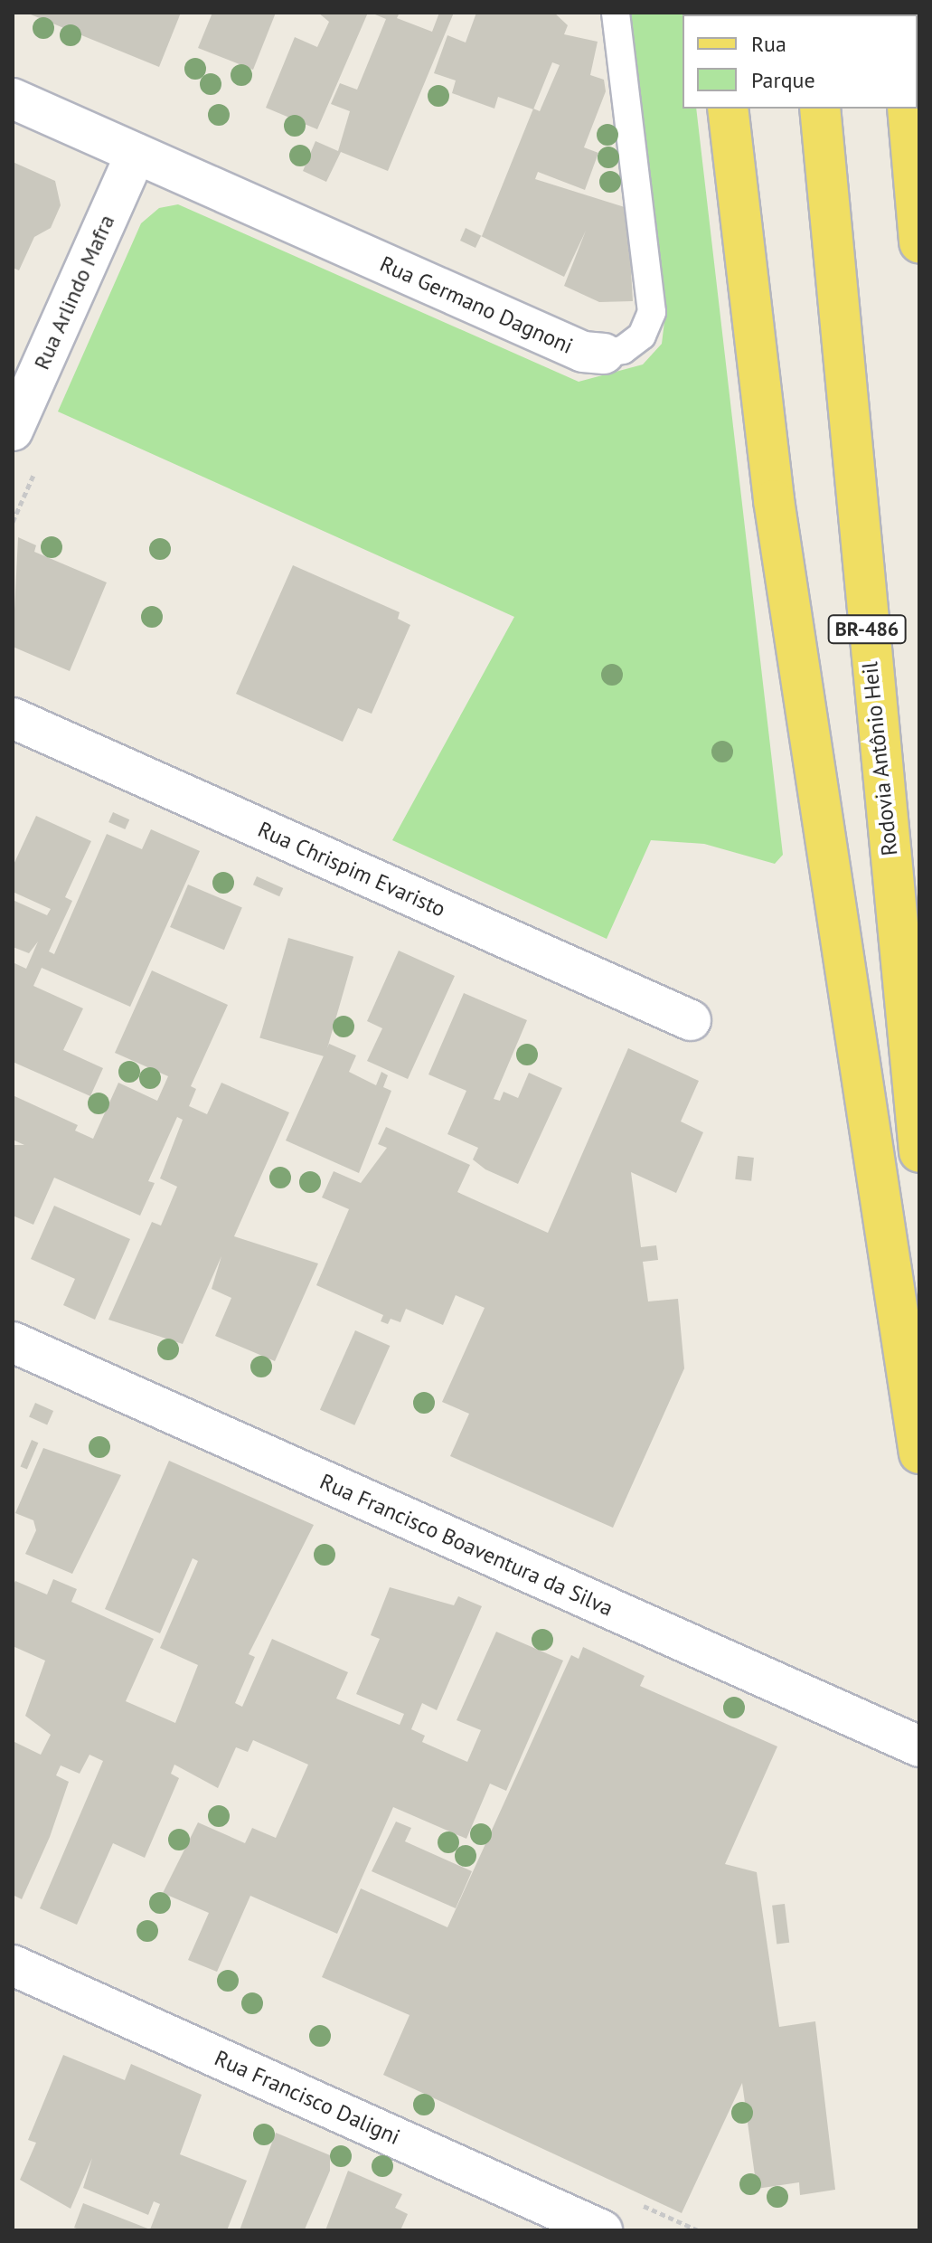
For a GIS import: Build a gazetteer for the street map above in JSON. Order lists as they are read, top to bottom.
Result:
{
  "streets": {
    "main road": ["BR-486", "Rodovia Antônio Heil"],
    "street": [
      "Rua Arlindo Mafra",
      "Rua Germano Dagnoni",
      "Rua Chrispim Evaristo",
      "Rua Francisco Boaventura da Silva",
      "Rua Francisco Daligni"
    ]
  },
  "crossings": [
    ["Rua Arlindo Mafra", "Rua Germano Dagnoni"]
  ],
  "legend": ["Rua", "Parque"]
}
